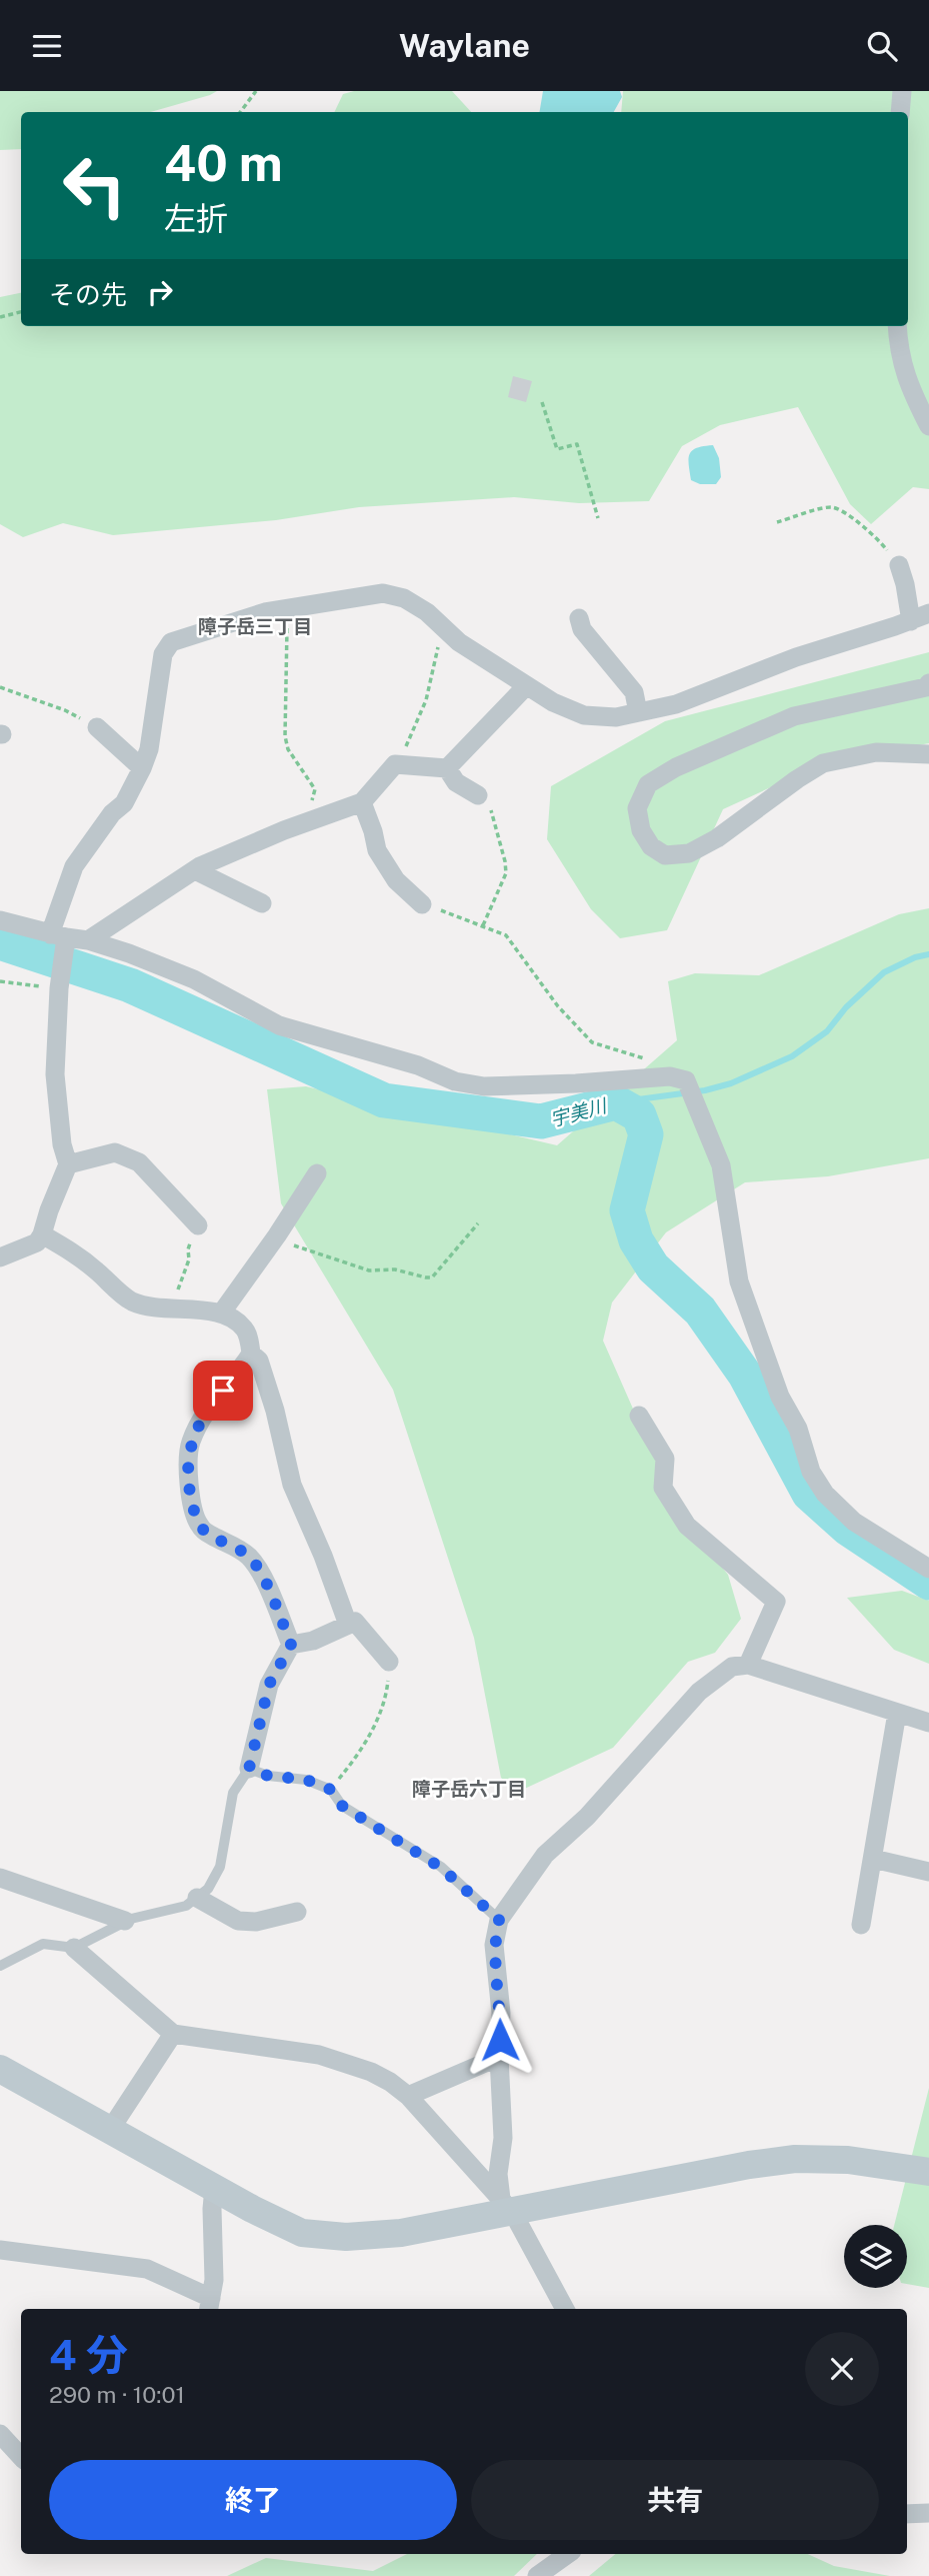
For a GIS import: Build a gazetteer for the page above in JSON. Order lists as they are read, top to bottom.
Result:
{
  "districts": ["障子岳三丁目", "障子岳六丁目"],
  "water": ["宇美川"],
  "page": {
    "header": "Waylane",
    "turn": ["40 m", "左折"],
    "then": "その先",
    "heading": ["4 分", "290 m · 10:01"],
    "buttons": ["終了", "共有"]
  }
}
